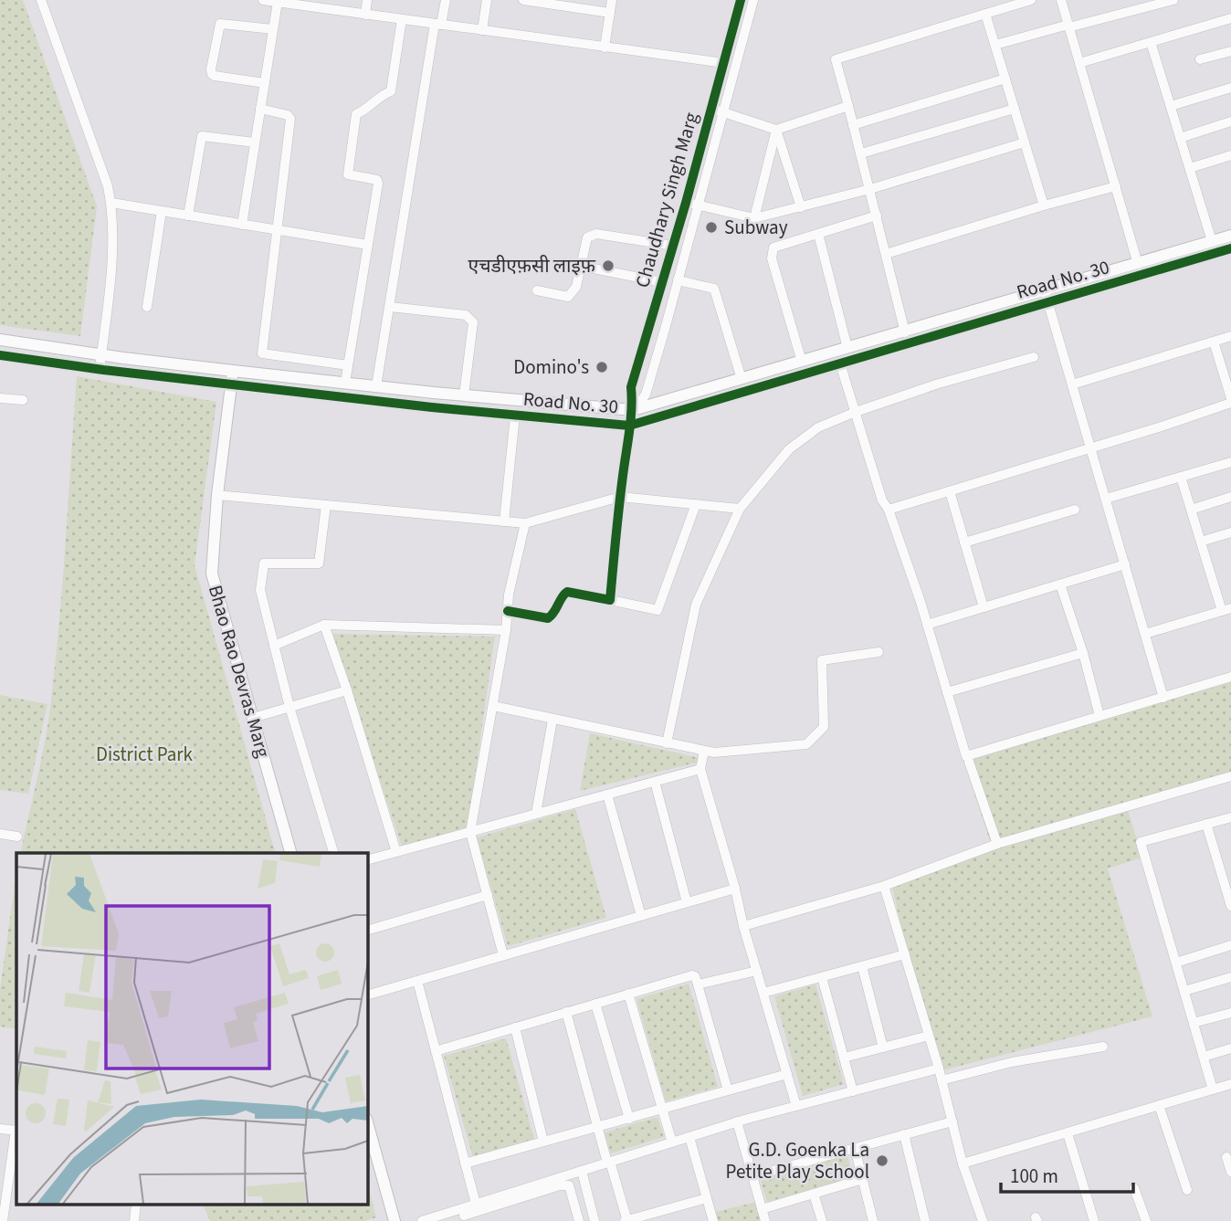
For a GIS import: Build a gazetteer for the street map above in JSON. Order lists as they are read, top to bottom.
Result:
{
  "streets": {
    "street": ["Chaudhary Singh Marg", "Road No. 30", "Bhao Rao Devras Marg"]
  },
  "crossings": [
    ["Chaudhary Singh Marg", "Road No. 30"],
    ["Road No. 30", "Bhao Rao Devras Marg"]
  ],
  "parks": ["District Park"],
  "places": [
    "Subway",
    "एचडीएफ़सी लाइफ़",
    "Domino's",
    "G.D. Goenka La Petite Play School"
  ],
  "scale_bar": "100 m"
}
